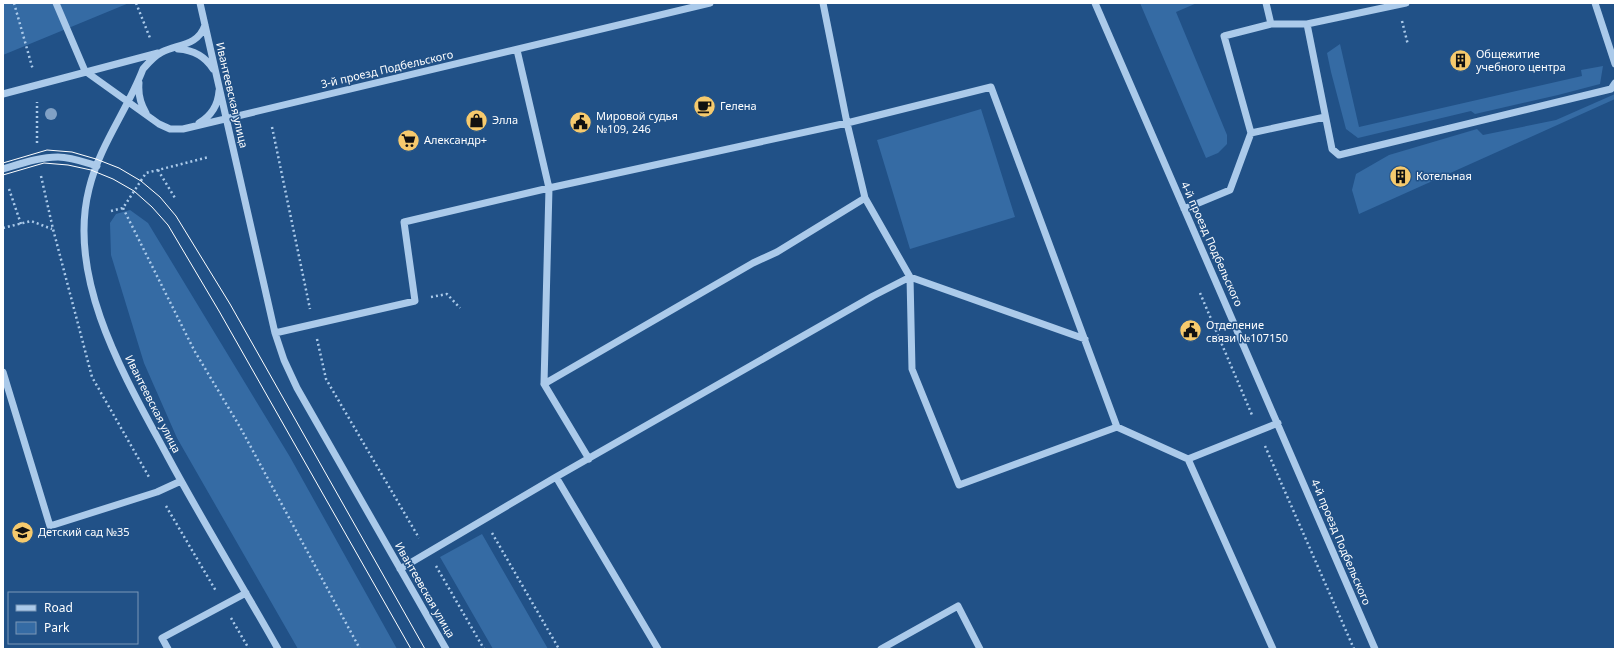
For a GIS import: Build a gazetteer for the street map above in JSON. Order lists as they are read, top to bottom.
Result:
{
  "streets": {
    "street": ["3-й проезд Подбельского", "Ивантеевская улица", "4-й проезд Подбельского"]
  },
  "crossings": [
    ["3-й проезд Подбельского", "Ивантеевская улица"]
  ],
  "places": {
    "building": ["Общежитие учебного центра", "Котельная"],
    "cafe": ["Гелена"],
    "shop": ["Элла"],
    "public building": ["Мировой судья №109, 246", "Отделение связи №107150"],
    "supermarket": ["Александр+"],
    "school or university": ["Детский сад №35"]
  },
  "legend": ["Road", "Park"]
}
